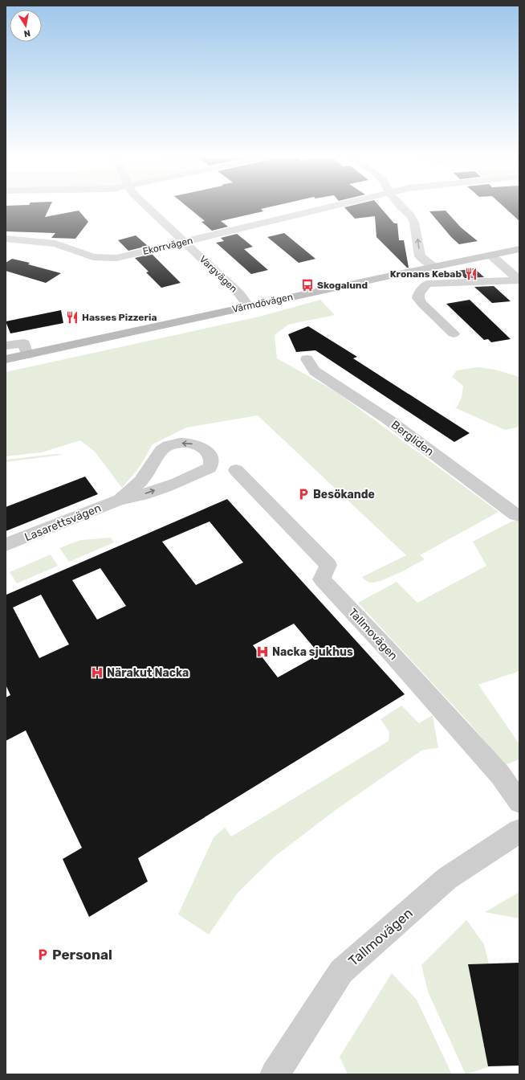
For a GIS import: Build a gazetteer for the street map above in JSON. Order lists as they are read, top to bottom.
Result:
{
  "streets": {
    "main road": ["Värmdövägen"],
    "street": [
      "Ekorrvägen",
      "Vargvägen",
      "Bergliden",
      "Lasarettsvägen",
      "Tallmovägen"
    ]
  },
  "crossings": [
    ["Ekorrvägen", "Vargvägen"],
    ["Vargvägen", "Värmdövägen"]
  ],
  "places": {
    "restaurant": ["Kronans Kebab", "Hasses Pizzeria"],
    "bus stop": ["Skogalund"],
    "parking": ["Besökande", "Personal"],
    "hospital": ["Nacka sjukhus", "Närakut Nacka"]
  },
  "north": "bottom"
}
